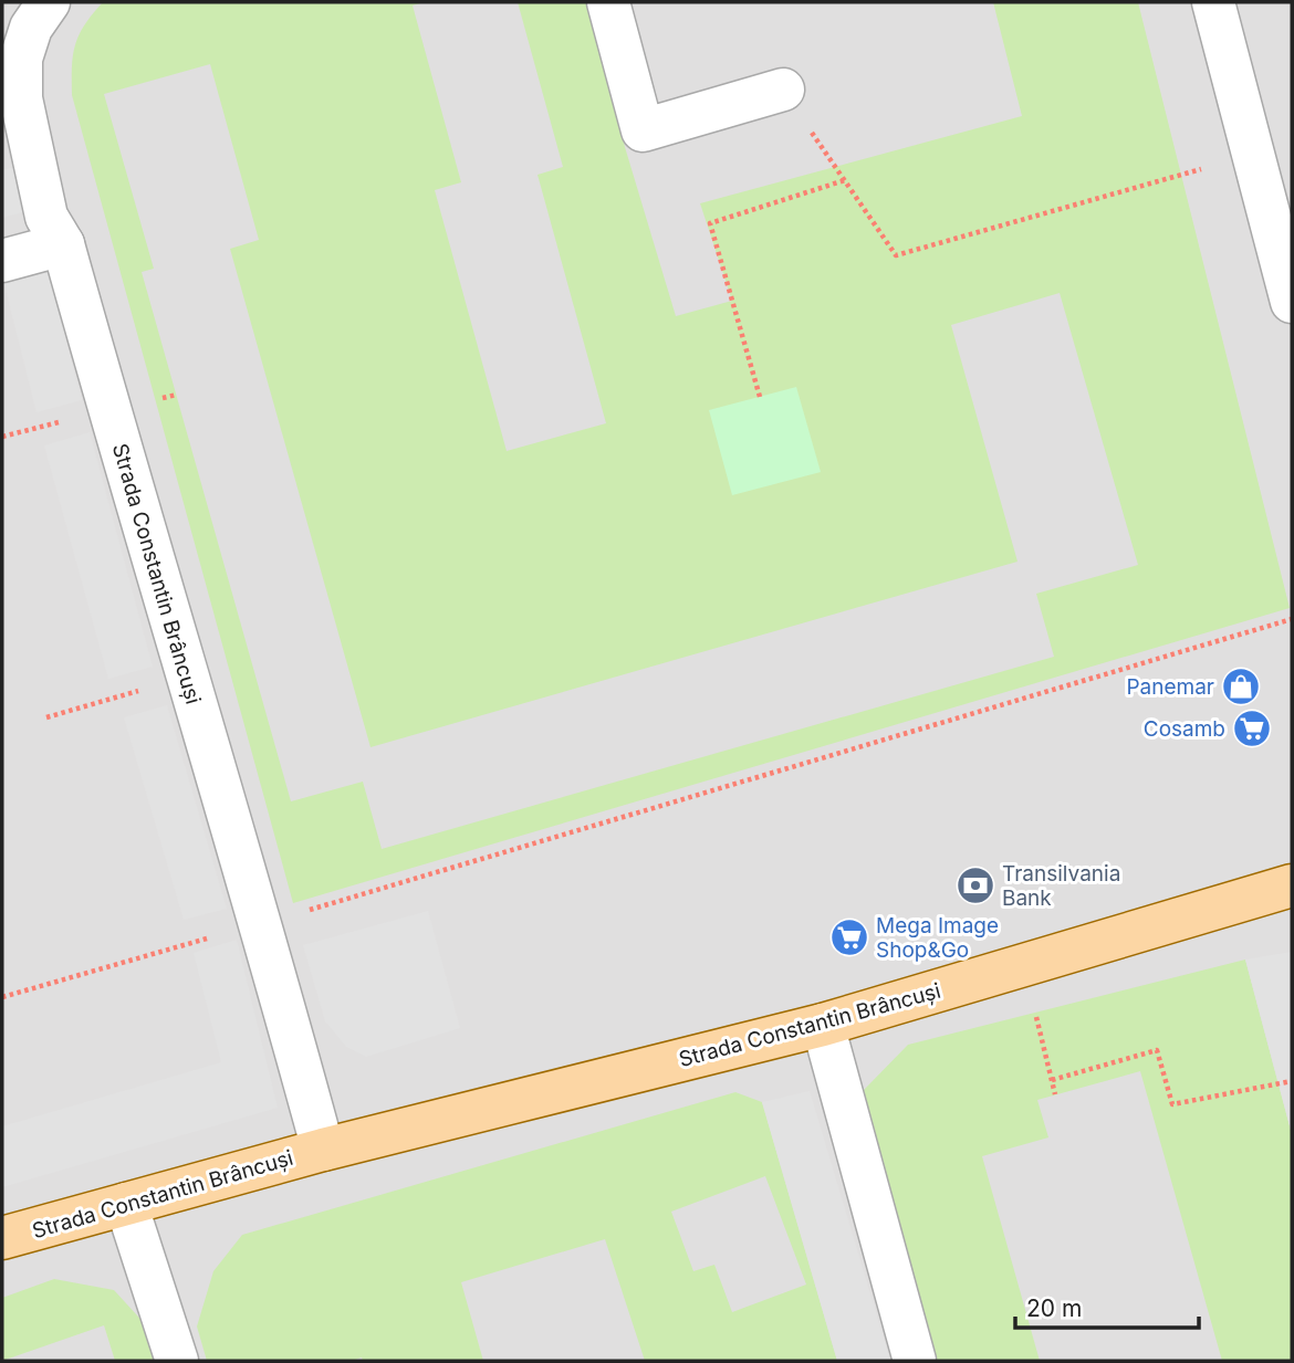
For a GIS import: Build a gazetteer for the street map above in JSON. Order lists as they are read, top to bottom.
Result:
{
  "streets": {
    "main road": ["Strada Constantin Brâncuși"]
  },
  "places": {
    "shop": ["Panemar"],
    "supermarket": ["Cosamb", "Mega Image Shop&Go"],
    "bank": ["Transilvania Bank"]
  },
  "scale_bar": "20 m"
}
